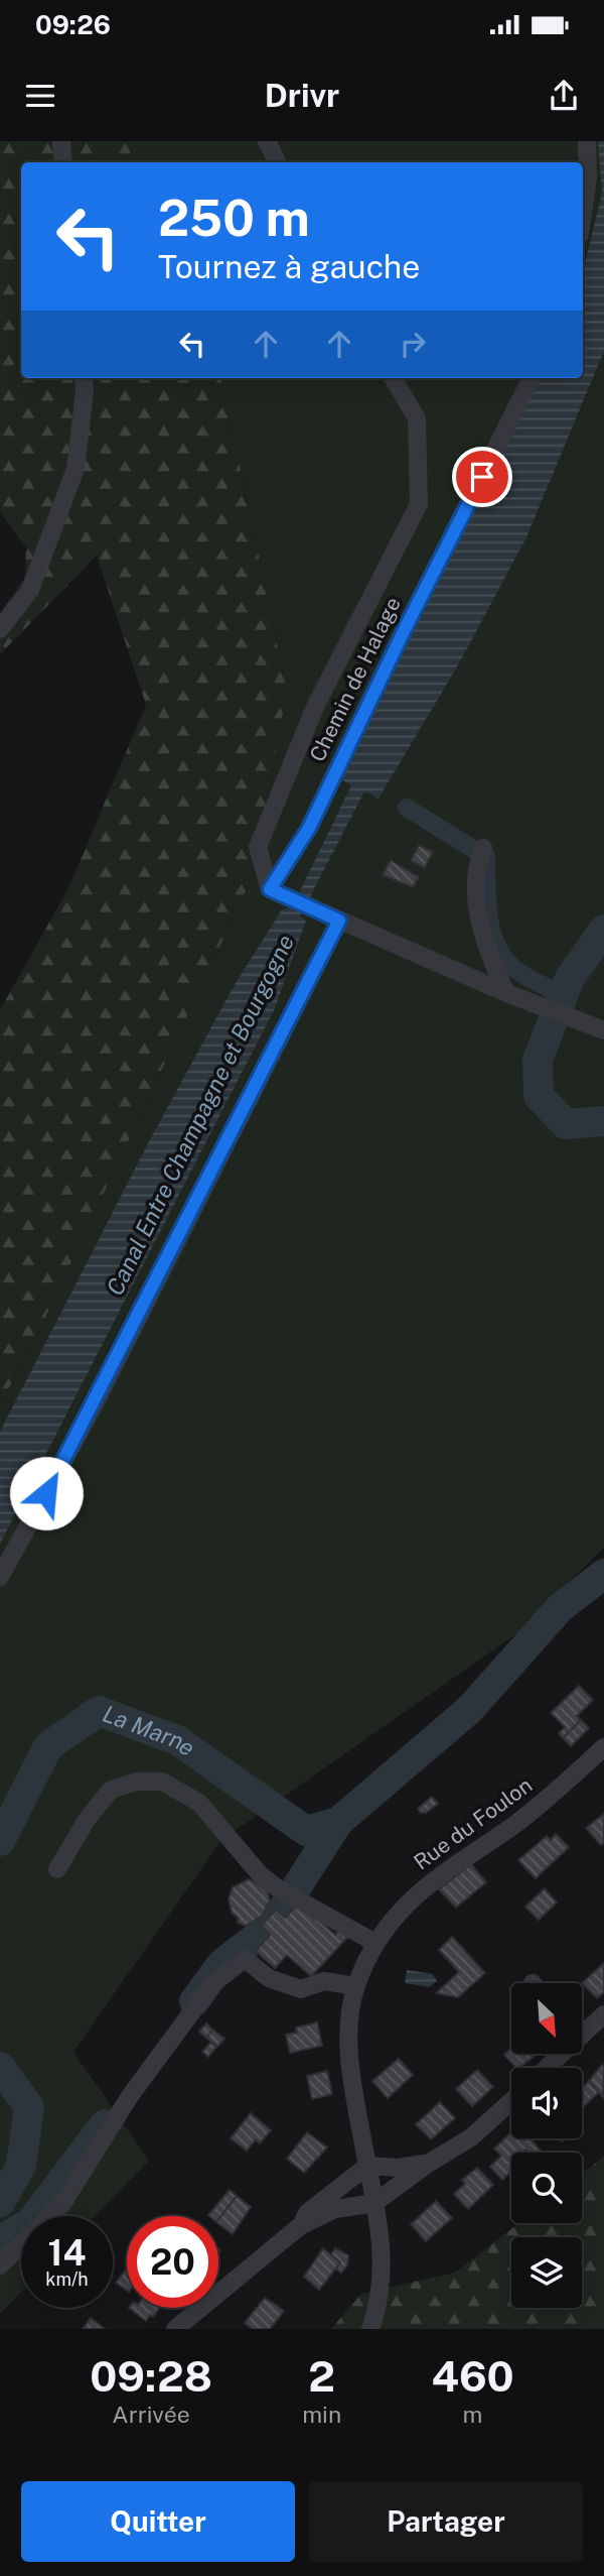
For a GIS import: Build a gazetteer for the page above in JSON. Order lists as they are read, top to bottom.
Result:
{
  "streets": {
    "street": ["Chemin de Halage", "Rue du Foulon"]
  },
  "water": ["Canal Entre Champagne et Bourgogne", "La Marne"],
  "north": "bottom right",
  "page": {
    "status": "09:26",
    "header": "Drivr",
    "turn": ["250 m", "Tournez à gauche"],
    "speed": "14 km/h",
    "limit": "20",
    "eta": [
      "09:28",
      "Arrivée",
      "2",
      "min",
      "460",
      "m"
    ],
    "buttons": ["Quitter", "Partager"]
  }
}
